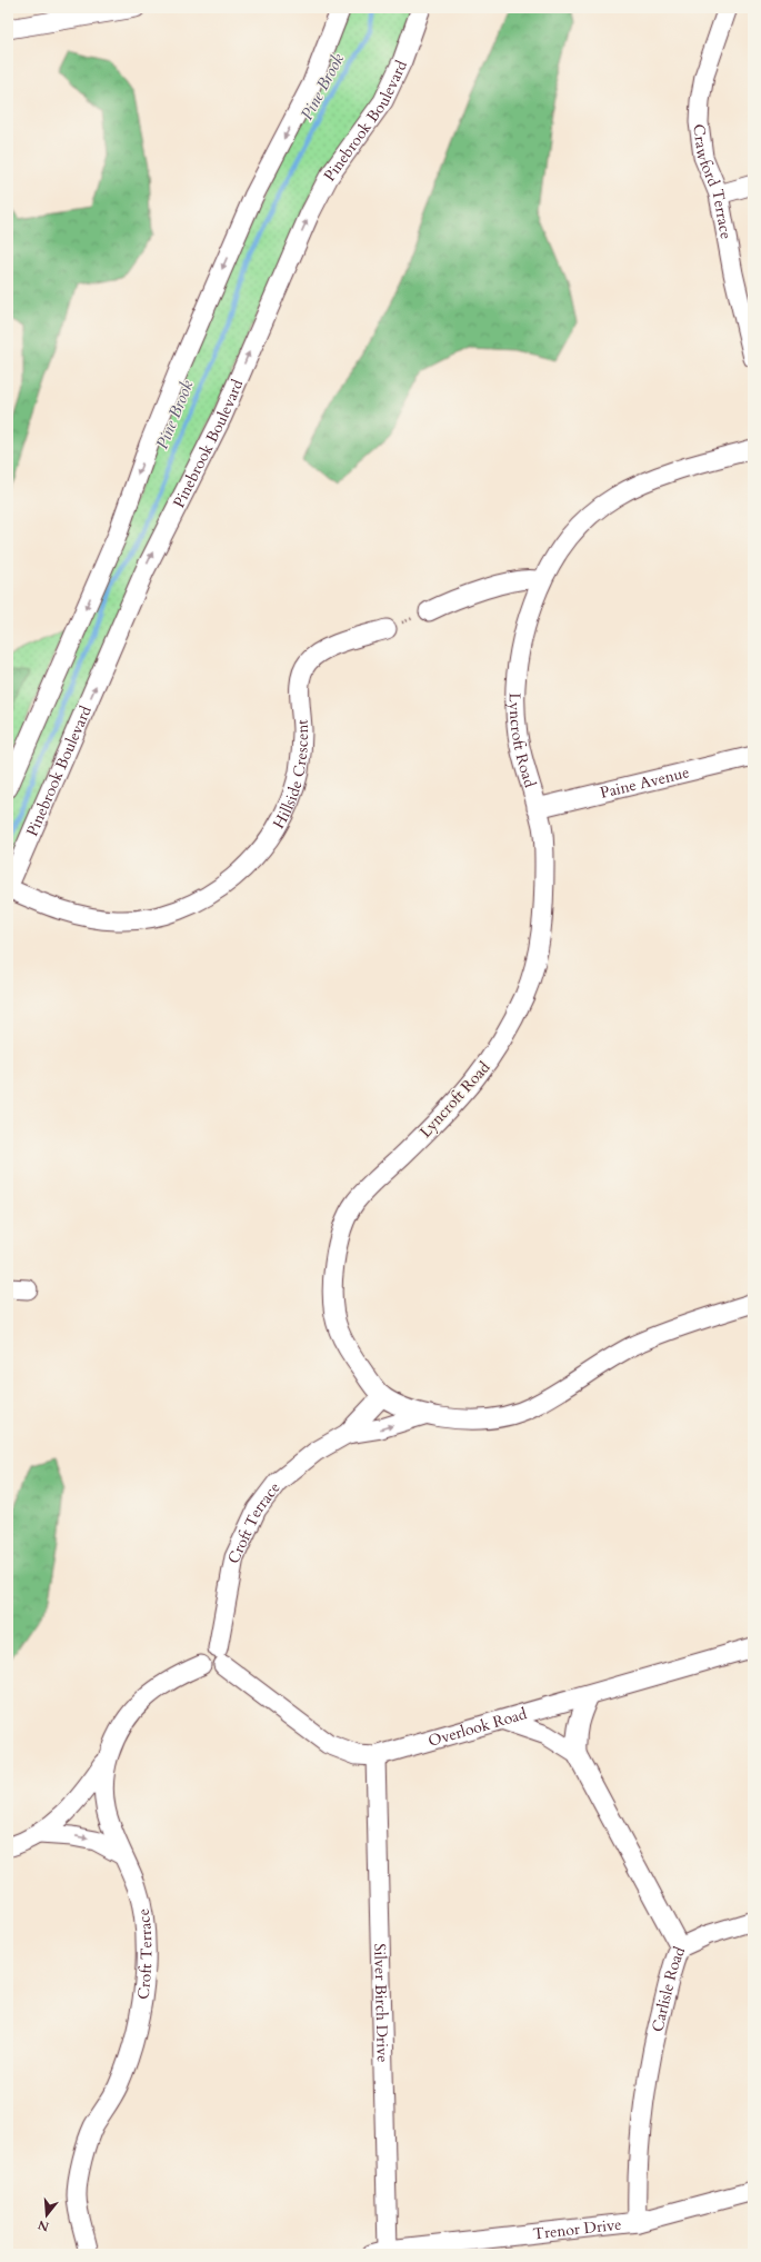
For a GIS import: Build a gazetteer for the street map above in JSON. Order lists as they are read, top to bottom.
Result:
{
  "streets": {
    "street": [
      "Pinebrook Boulevard",
      "Crawford Terrace",
      "Lyncroft Road",
      "Hillside Crescent",
      "Paine Avenue",
      "Croft Terrace",
      "Overlook Road",
      "Carlisle Road",
      "Silver Birch Drive",
      "Trenor Drive"
    ]
  },
  "crossings": [
    ["Pinebrook Boulevard", "Hillside Crescent"],
    ["Lyncroft Road", "Paine Avenue"],
    ["Lyncroft Road", "Croft Terrace"],
    ["Croft Terrace", "Overlook Road"],
    ["Overlook Road", "Carlisle Road"],
    ["Overlook Road", "Silver Birch Drive"],
    ["Carlisle Road", "Trenor Drive"],
    ["Silver Birch Drive", "Trenor Drive"]
  ],
  "water": ["Pine Brook"],
  "north": "bottom"
}
